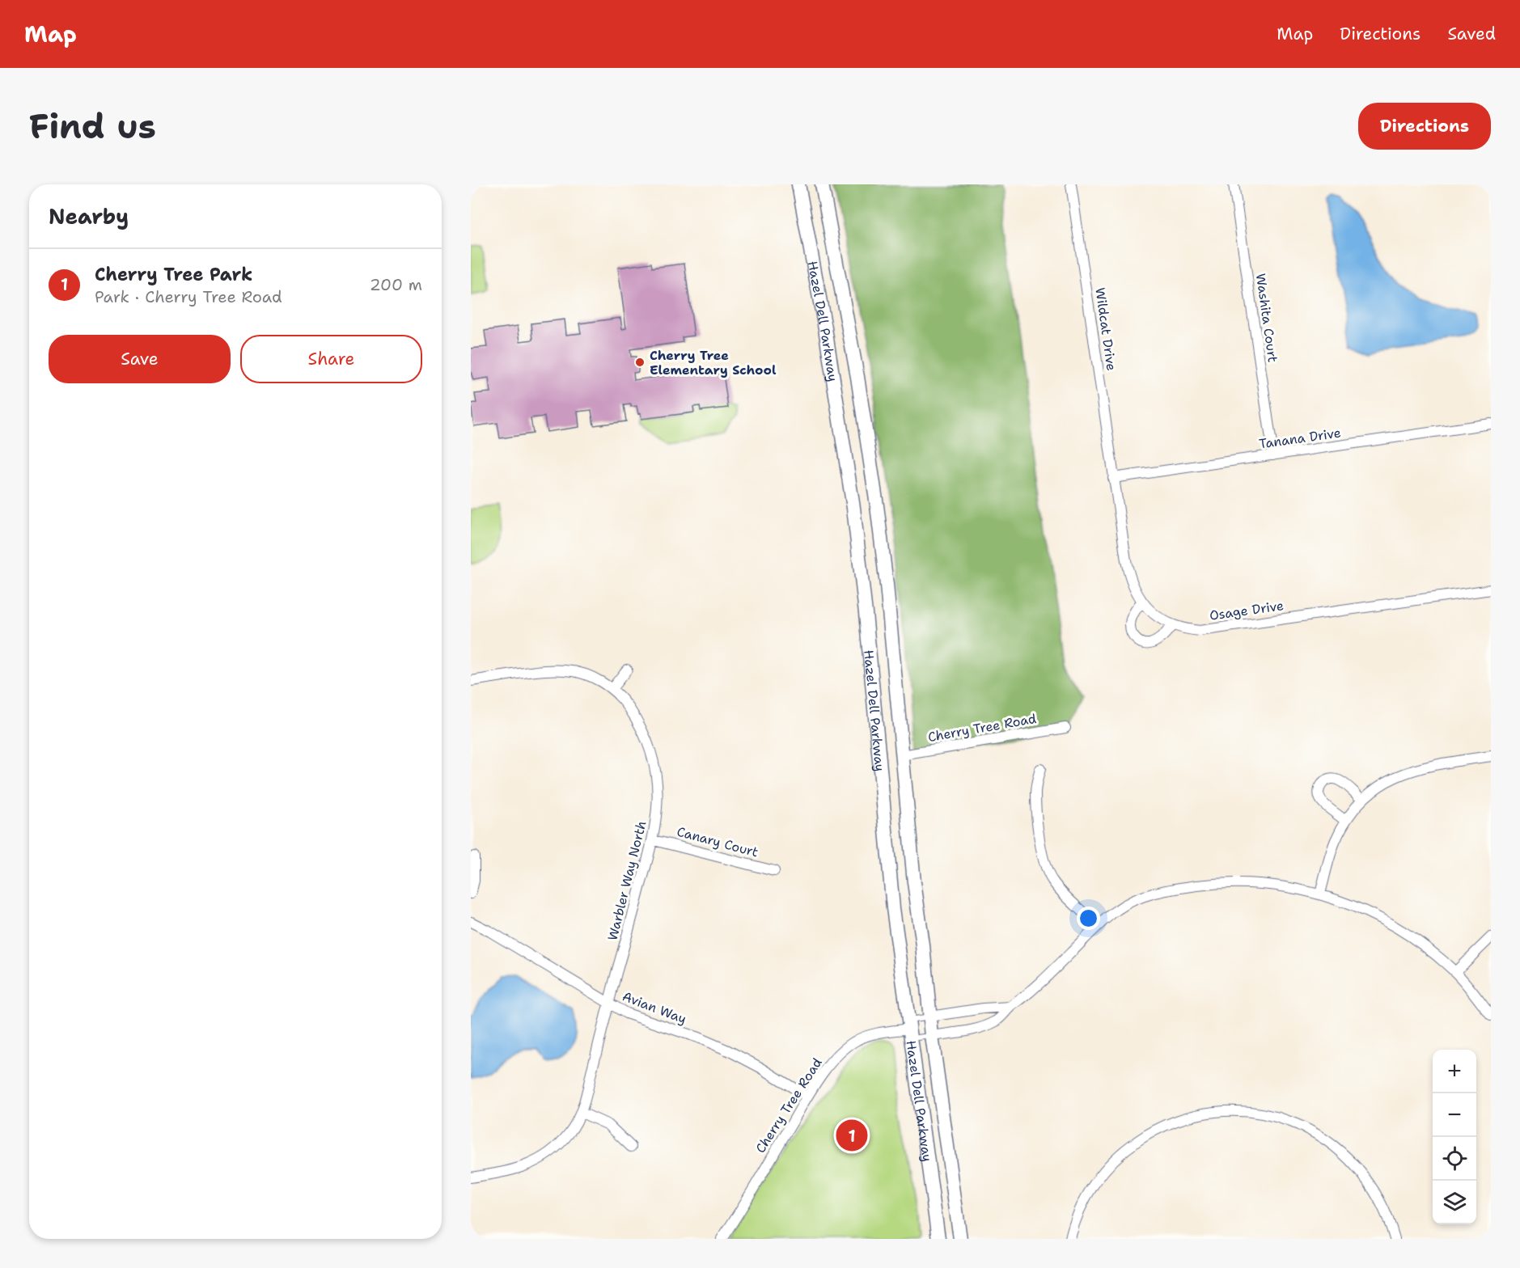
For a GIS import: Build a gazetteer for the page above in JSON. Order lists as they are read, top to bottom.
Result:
{
  "streets": {
    "main road": ["Hazel Dell Parkway"],
    "street": [
      "Washita Court",
      "Wildcat Drive",
      "Tanana Drive",
      "Osage Drive",
      "Cherry Tree Road",
      "Canary Court",
      "Warbler Way North",
      "Avian Way"
    ]
  },
  "crossings": [
    ["Washita Court", "Tanana Drive"],
    ["Hazel Dell Parkway", "Cherry Tree Road"],
    ["Wildcat Drive", "Tanana Drive"],
    ["Wildcat Drive", "Osage Drive"],
    ["Tanana Drive", "Osage Drive"],
    ["Cherry Tree Road", "Avian Way"],
    ["Canary Court", "Warbler Way North"],
    ["Warbler Way North", "Avian Way"]
  ],
  "places": ["Cherry Tree Elementary School"],
  "page": {
    "header": "Map",
    "nav": ["Map", "Directions", "Saved"],
    "buttons": [
      "Directions",
      ["Save", "Share"]
    ],
    "title": "Find us",
    "heading": "Nearby",
    "list": [
      {
        "mark": "1",
        "name": "Cherry Tree Park",
        "note": "Park · Cherry Tree Road",
        "value": "200 m"
      }
    ],
    "map_buttons": ["+", "−"],
    "pins": "1"
  }
}
